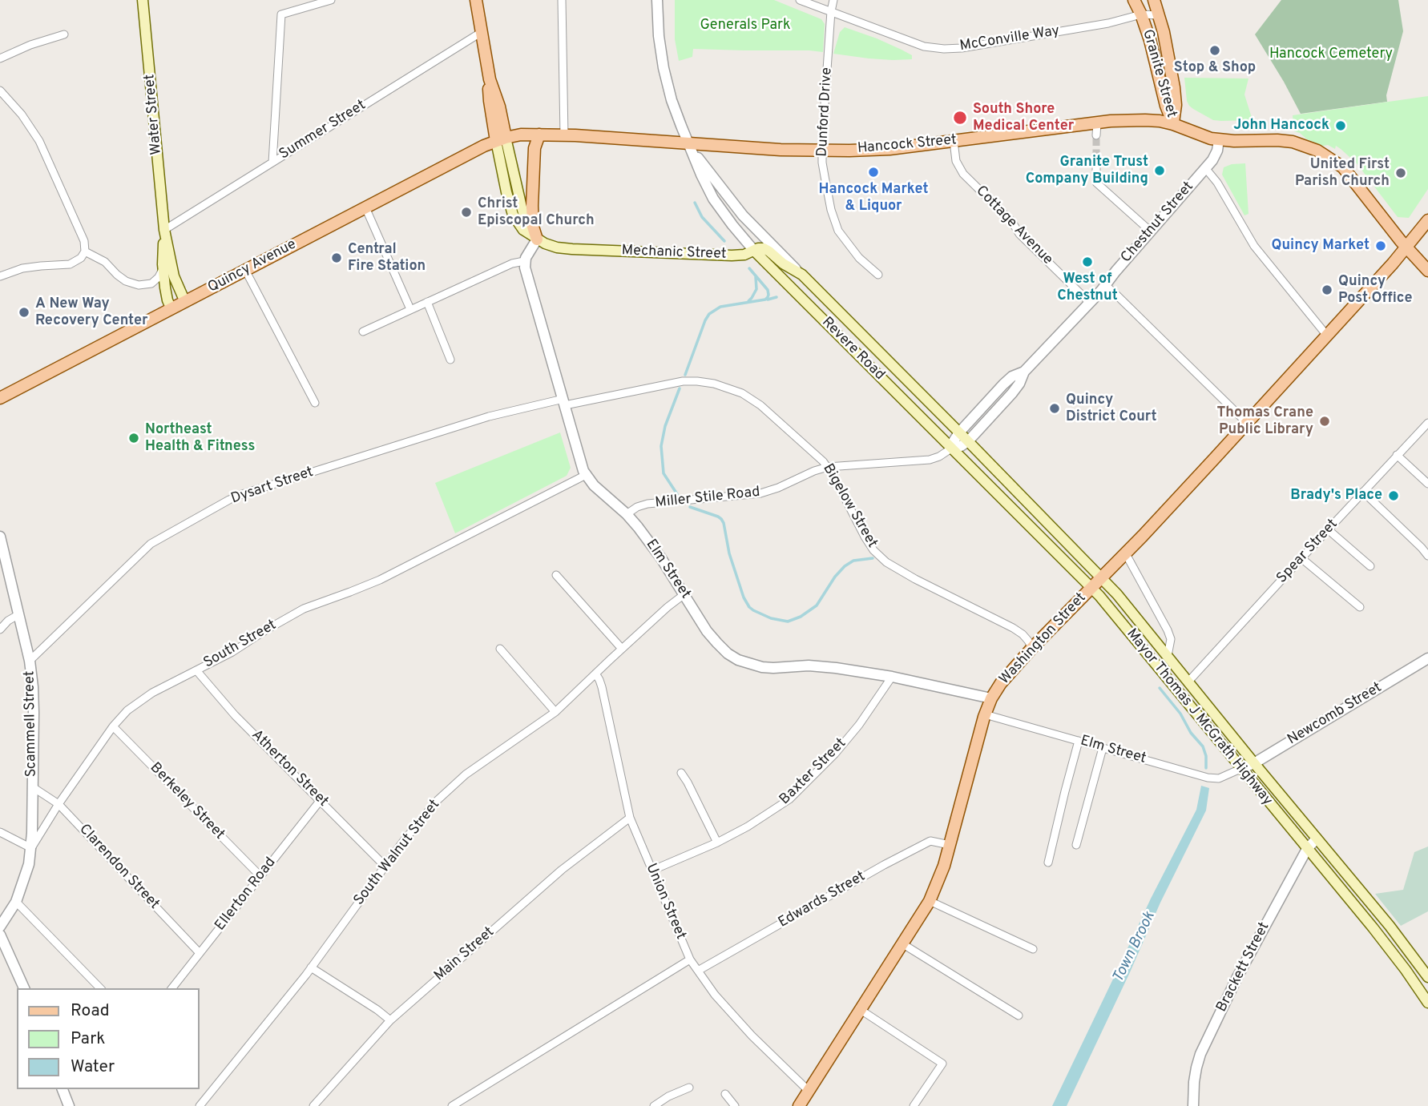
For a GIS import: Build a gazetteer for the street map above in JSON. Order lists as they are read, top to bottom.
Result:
{
  "streets": {
    "main road": [
      "Granite Street",
      "Water Street",
      "Hancock Street",
      "Mechanic Street",
      "Quincy Avenue",
      "Revere Road",
      "Washington Street",
      "Mayor Thomas J McGrath Highway"
    ],
    "street": [
      "McConville Way",
      "Dunford Drive",
      "Summer Street",
      "Chestnut Street",
      "Cottage Avenue",
      "Dysart Street",
      "Miller Stile Road",
      "Bigelow Street",
      "Spear Street",
      "Elm Street",
      "South Street",
      "Newcomb Street",
      "Scammell Street",
      "Atherton Street",
      "Baxter Street",
      "Berkeley Street",
      "South Walnut Street",
      "Clarendon Street",
      "Ellerton Road",
      "Edwards Street",
      "Union Street",
      "Main Street",
      "Brackett Street"
    ]
  },
  "crossings": [
    ["McConville Way", "Granite Street"],
    ["McConville Way", "Dunford Drive"],
    ["Granite Street", "Hancock Street"],
    ["Dunford Drive", "Hancock Street"],
    ["Water Street", "Summer Street"],
    ["Water Street", "Quincy Avenue"],
    ["Hancock Street", "Chestnut Street"],
    ["Hancock Street", "Cottage Avenue"],
    ["Hancock Street", "Quincy Avenue"],
    ["Hancock Street", "Revere Road"],
    ["Hancock Street", "Washington Street"],
    ["Chestnut Street", "Cottage Avenue"],
    ["Mechanic Street", "Revere Road"],
    ["Revere Road", "Miller Stile Road"],
    ["Revere Road", "Mayor Thomas J McGrath Highway"],
    ["Dysart Street", "Bigelow Street"],
    ["Dysart Street", "Elm Street"],
    ["Dysart Street", "Scammell Street"],
    ["Miller Stile Road", "Bigelow Street"],
    ["Miller Stile Road", "Elm Street"],
    ["Miller Stile Road", "Mayor Thomas J McGrath Highway"],
    ["Bigelow Street", "Elm Street"],
    ["Bigelow Street", "Washington Street"],
    ["Spear Street", "Mayor Thomas J McGrath Highway"],
    ["Elm Street", "Washington Street"],
    ["Elm Street", "South Street"],
    ["Elm Street", "Newcomb Street"],
    ["Elm Street", "Mayor Thomas J McGrath Highway"],
    ["Elm Street", "Baxter Street"],
    ["Elm Street", "South Walnut Street"],
    ["Washington Street", "Mayor Thomas J McGrath Highway"],
    ["Washington Street", "Edwards Street"],
    ["Washington Street", "Union Street"],
    ["South Street", "Scammell Street"],
    ["South Street", "Atherton Street"],
    ["South Street", "Berkeley Street"],
    ["South Street", "Clarendon Street"],
    ["Newcomb Street", "Mayor Thomas J McGrath Highway"],
    ["Mayor Thomas J McGrath Highway", "Brackett Street"],
    ["Scammell Street", "Clarendon Street"],
    ["Atherton Street", "South Walnut Street"],
    ["Atherton Street", "Ellerton Road"],
    ["Baxter Street", "Union Street"],
    ["Berkeley Street", "Ellerton Road"],
    ["South Walnut Street", "Union Street"],
    ["Clarendon Street", "Ellerton Road"],
    ["Edwards Street", "Union Street"],
    ["Union Street", "Main Street"]
  ],
  "water": ["Town Brook"],
  "parks": ["Generals Park", "Hancock Cemetery"],
  "places": [
    "Stop & Shop",
    "South Shore Medical Center",
    "John Hancock",
    "Granite Trust Company Building",
    "Hancock Market & Liquor",
    "United First Parish Church",
    "Christ Episcopal Church",
    "Quincy Market",
    "Central Fire Station",
    "West of Chestnut",
    "Quincy Post Office",
    "A New Way Recovery Center",
    "Quincy District Court",
    "Thomas Crane Public Library",
    "Northeast Health & Fitness",
    "Brady's Place"
  ],
  "legend": ["Road", "Park", "Water"]
}
